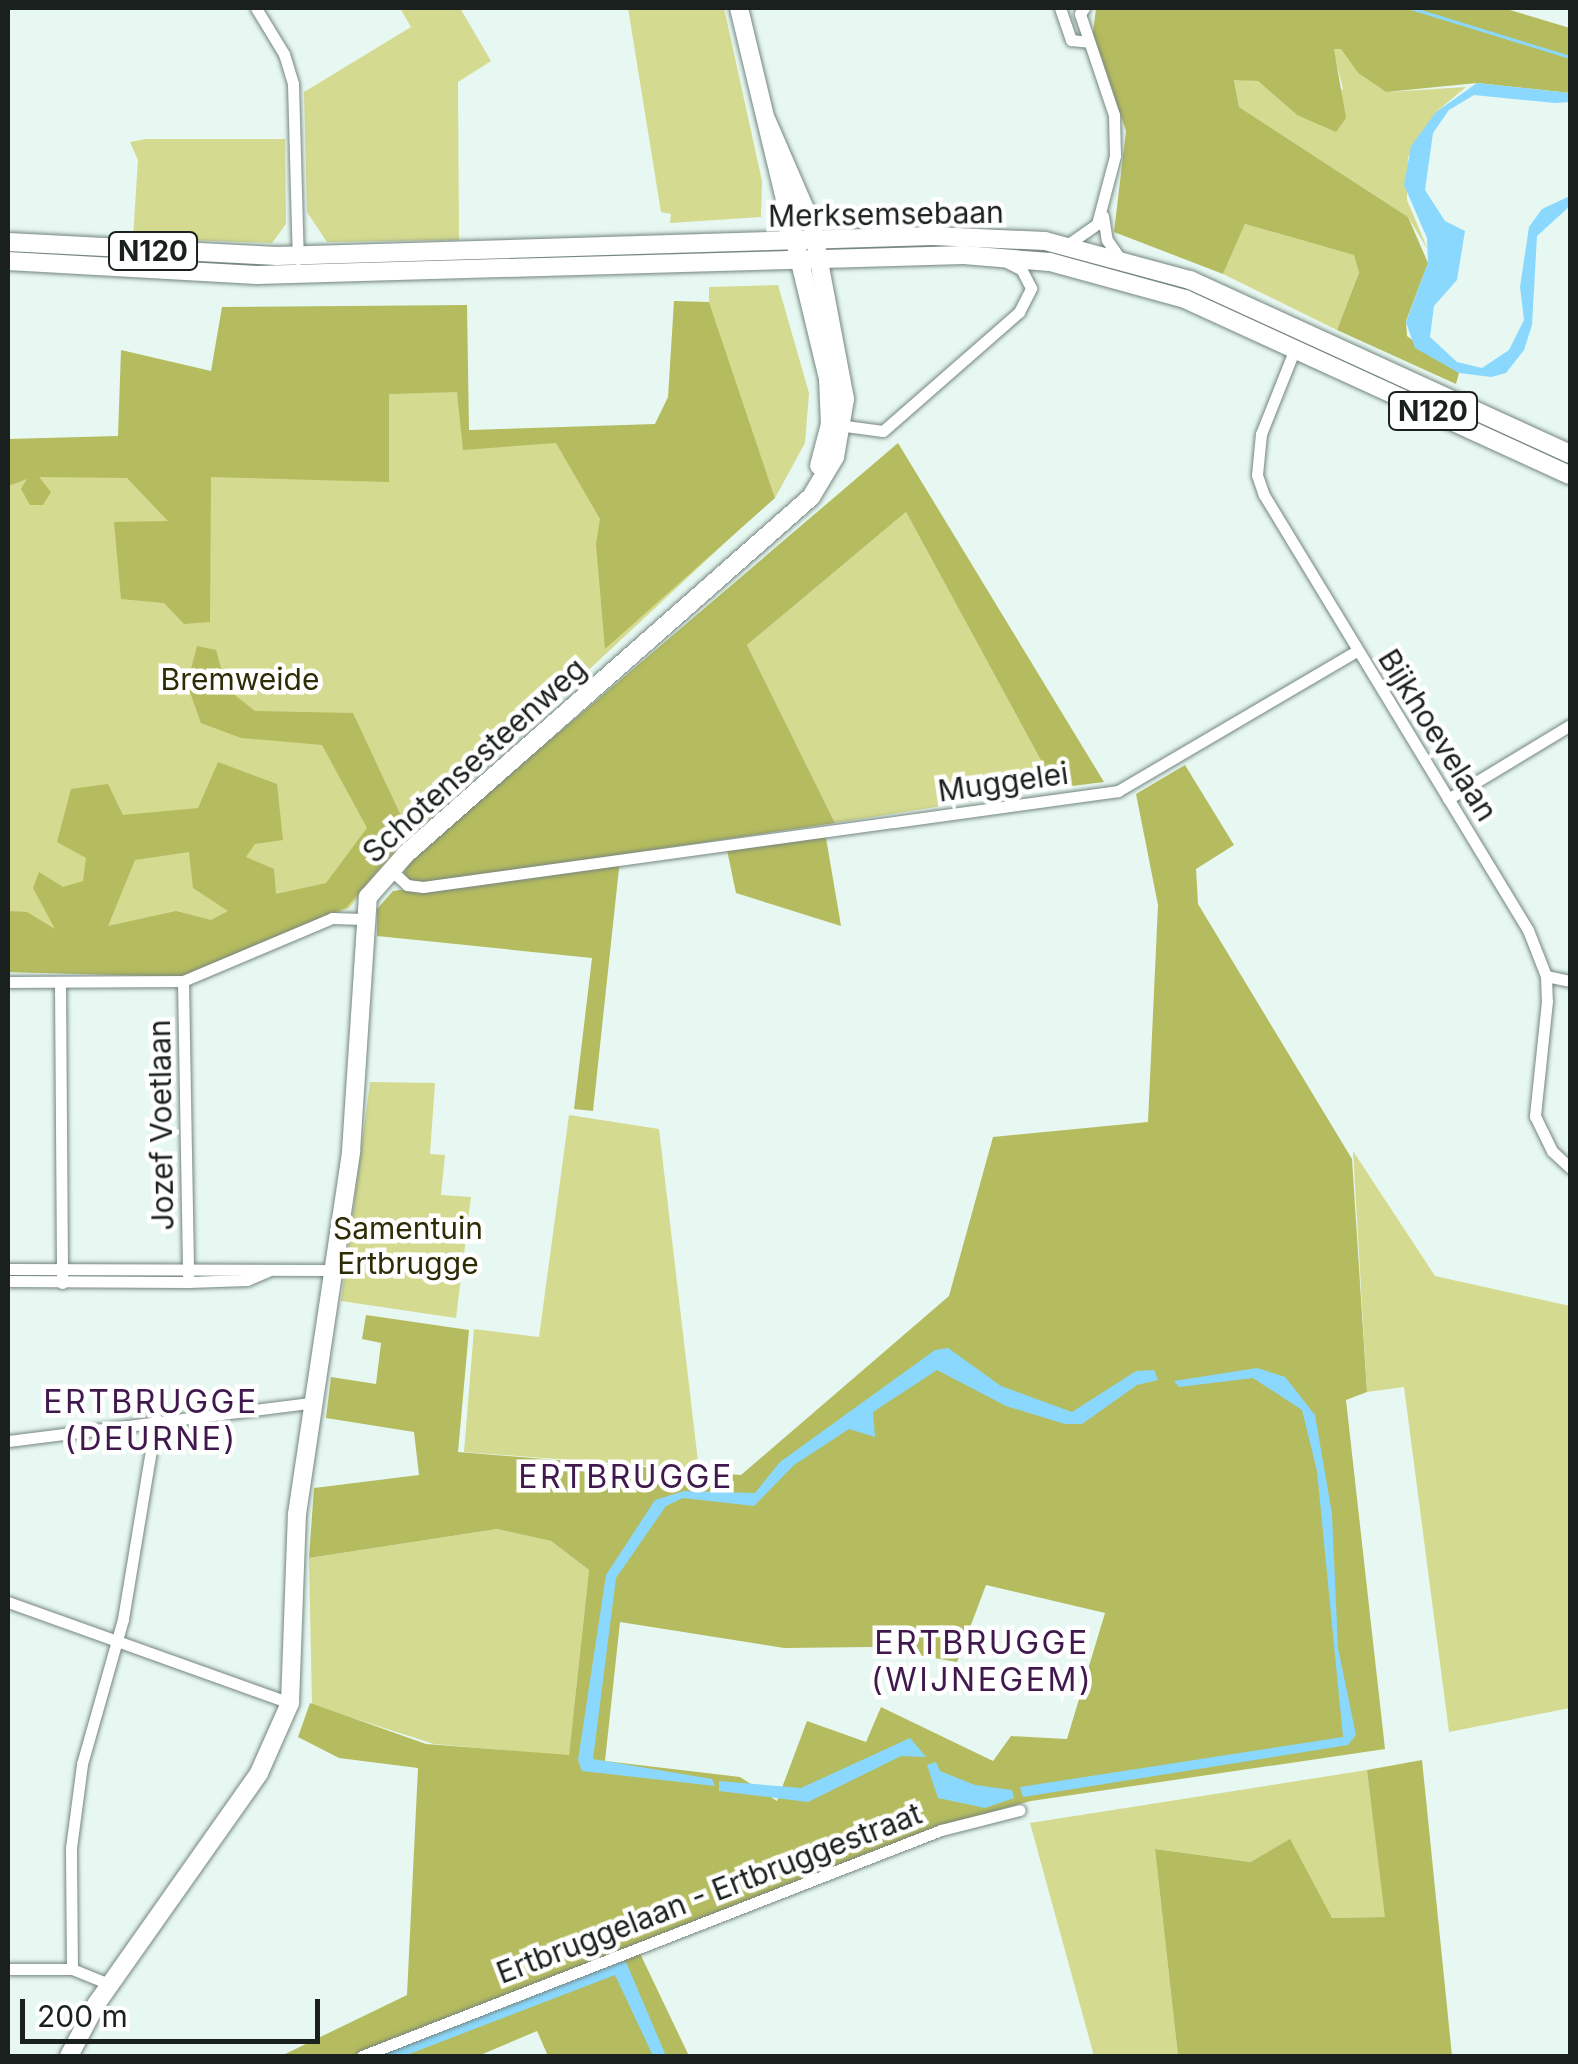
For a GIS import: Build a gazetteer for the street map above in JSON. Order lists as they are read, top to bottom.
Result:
{
  "streets": {
    "main road": ["Merksemsebaan", "N120", "Schotensesteenweg"],
    "street": [
      "Bijkhoevelaan",
      "Muggelei",
      "Jozef Voetlaan",
      "Ertbruggelaan - Ertbruggestraat"
    ]
  },
  "crossings": [
    ["Merksemsebaan", "N120"],
    ["Merksemsebaan", "Bijkhoevelaan"],
    ["Bijkhoevelaan", "Muggelei"],
    ["Schotensesteenweg", "Muggelei"]
  ],
  "districts": ["ERTBRUGGE (DEURNE)", "ERTBRUGGE", "ERTBRUGGE (WIJNEGEM)"],
  "parks": ["Bremweide", "Samentuin Ertbrugge"],
  "scale_bar": "200 m"
}
